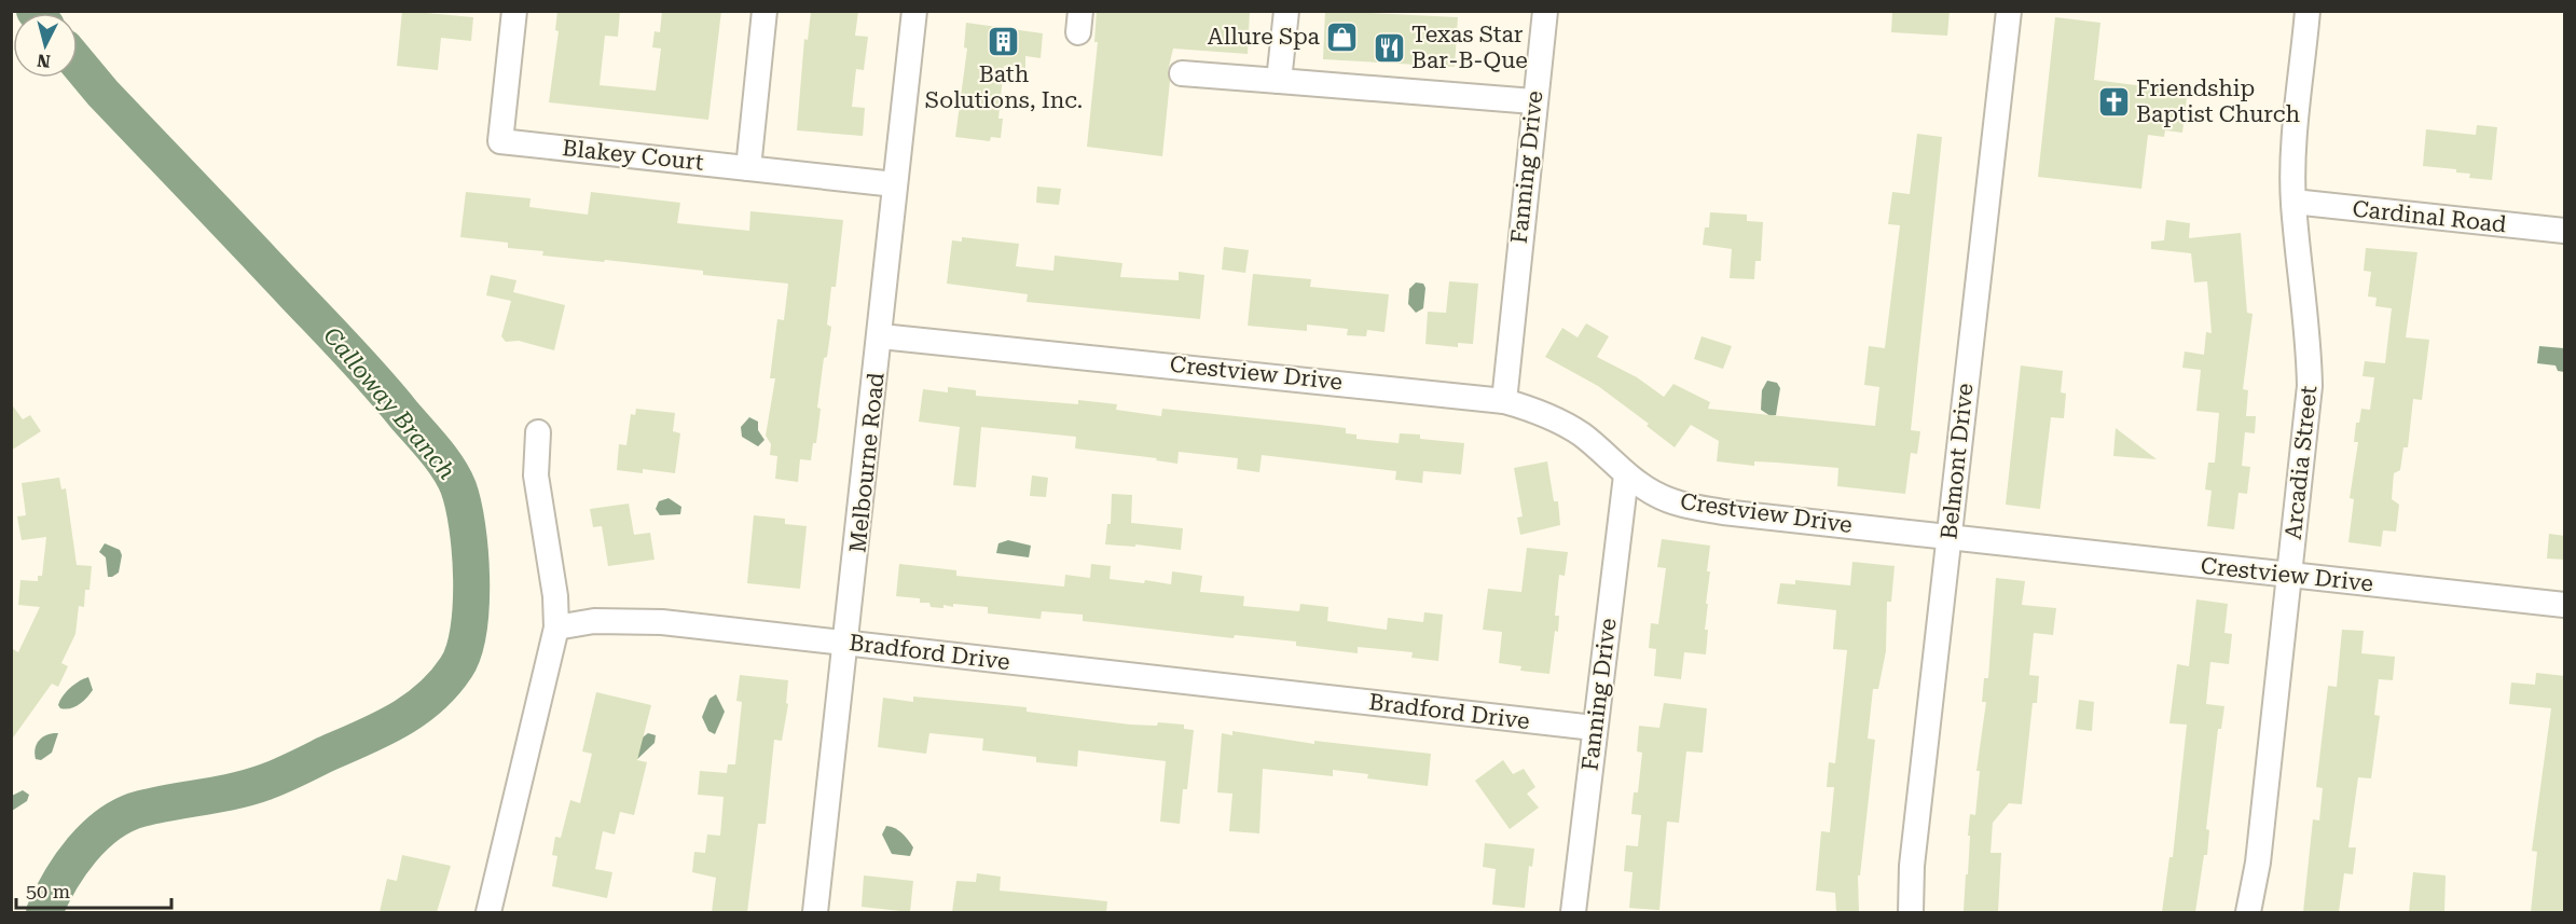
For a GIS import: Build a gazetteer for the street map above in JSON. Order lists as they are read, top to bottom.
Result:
{
  "streets": {
    "street": [
      "Blakey Court",
      "Fanning Drive",
      "Cardinal Road",
      "Crestview Drive",
      "Belmont Drive",
      "Melbourne Road",
      "Arcadia Street",
      "Bradford Drive"
    ]
  },
  "crossings": [
    ["Blakey Court", "Melbourne Road"],
    ["Fanning Drive", "Crestview Drive"],
    ["Fanning Drive", "Bradford Drive"],
    ["Cardinal Road", "Arcadia Street"],
    ["Crestview Drive", "Belmont Drive"],
    ["Crestview Drive", "Melbourne Road"],
    ["Crestview Drive", "Arcadia Street"],
    ["Melbourne Road", "Bradford Drive"]
  ],
  "water": ["Calloway Branch"],
  "places": {
    "shop": ["Allure Spa"],
    "building": ["Bath Solutions, Inc."],
    "restaurant": ["Texas Star Bar-B-Que"],
    "church": ["Friendship Baptist Church"]
  },
  "scale_bar": "50 m",
  "north": "bottom"
}
